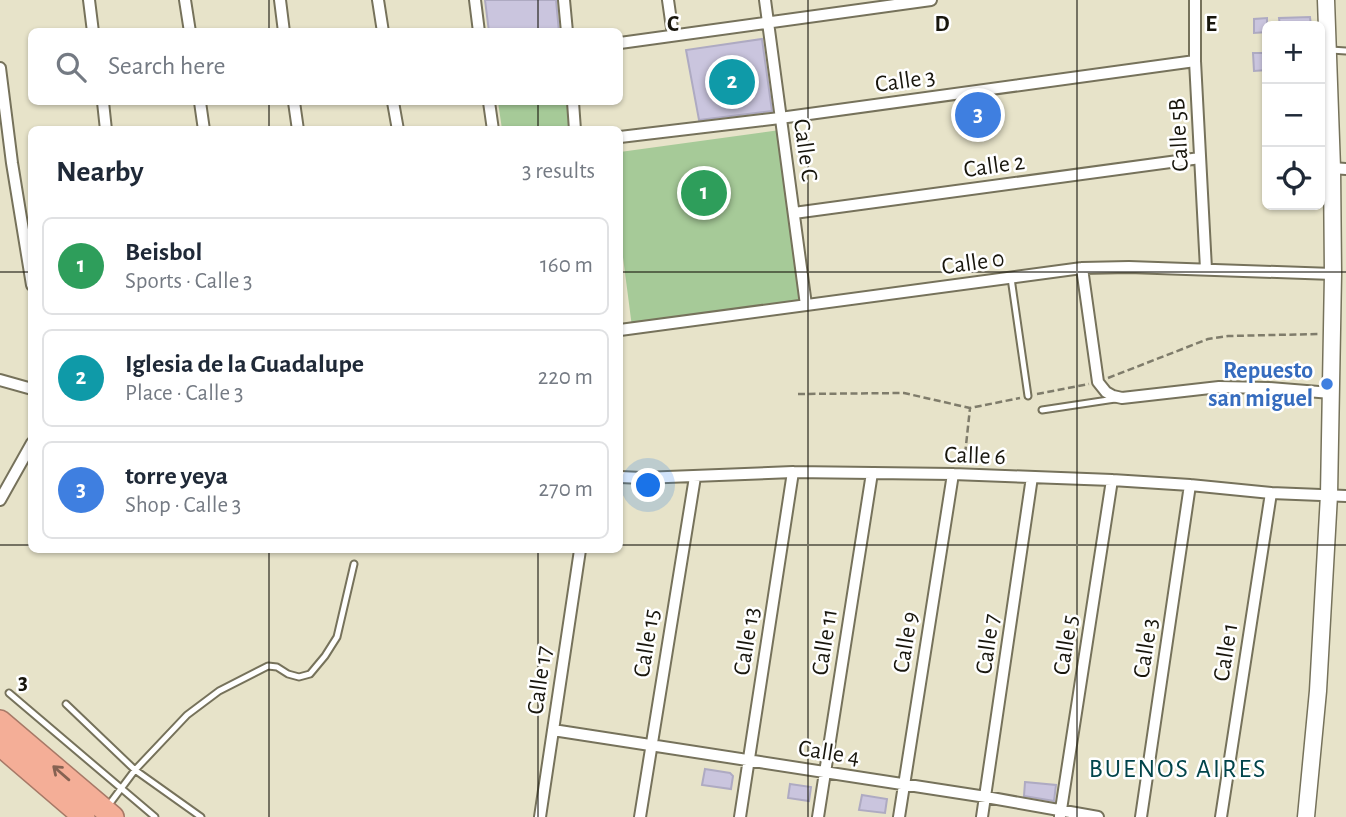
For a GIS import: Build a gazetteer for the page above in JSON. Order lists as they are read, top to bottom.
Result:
{
  "streets": {
    "street": [
      "Calle 3",
      "Calle 5B",
      "Calle C",
      "Calle 2",
      "Calle 0",
      "Calle 6",
      "Calle 13",
      "Calle 11",
      "Calle 9",
      "Calle 15",
      "Calle 7",
      "Calle 5",
      "Calle 1",
      "Calle 17",
      "Calle 4"
    ]
  },
  "crossings": [
    ["Calle 3", "Calle 5B"],
    ["Calle 3", "Calle C"],
    ["Calle 3", "Calle 6"],
    ["Calle 5B", "Calle 2"],
    ["Calle 5B", "Calle 0"],
    ["Calle C", "Calle 2"],
    ["Calle C", "Calle 0"],
    ["Calle 6", "Calle 13"],
    ["Calle 6", "Calle 11"],
    ["Calle 6", "Calle 9"],
    ["Calle 6", "Calle 15"],
    ["Calle 6", "Calle 7"],
    ["Calle 6", "Calle 5"],
    ["Calle 6", "Calle 1"],
    ["Calle 13", "Calle 4"],
    ["Calle 11", "Calle 4"],
    ["Calle 9", "Calle 4"],
    ["Calle 15", "Calle 4"],
    ["Calle 7", "Calle 4"],
    ["Calle 5", "Calle 4"],
    ["Calle 17", "Calle 4"]
  ],
  "districts": ["BUENOS AIRES"],
  "places": ["Repuesto san miguel"],
  "page": {
    "map_buttons": ["+", "−"],
    "search": "Search here",
    "pins": ["2", "3", "1"],
    "heading": ["Nearby", "3 results"],
    "list": [
      {
        "mark": "1",
        "name": "Beisbol",
        "note": "Sports · Calle 3",
        "value": "160 m"
      },
      {
        "mark": "2",
        "name": "Iglesia de la Guadalupe",
        "note": "Place · Calle 3",
        "value": "220 m"
      },
      {
        "mark": "3",
        "name": "torre yeya",
        "note": "Shop · Calle 3",
        "value": "270 m"
      }
    ]
  },
  "grid": {
    "columns": ["C", "D", "E"],
    "rows": ["3"]
  }
}
